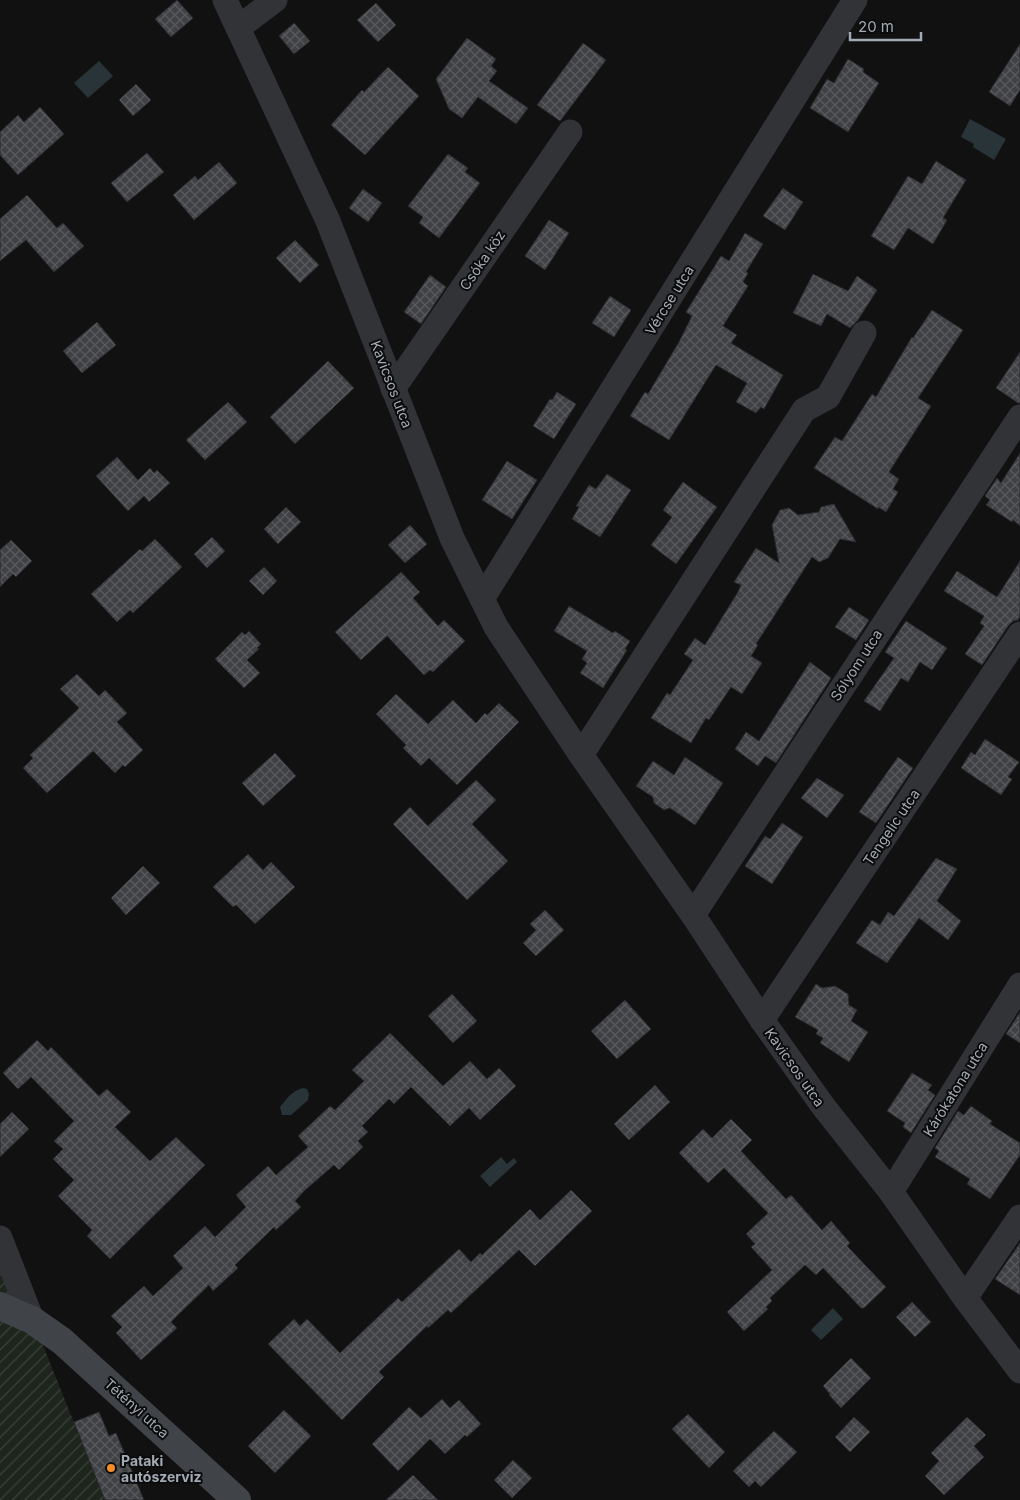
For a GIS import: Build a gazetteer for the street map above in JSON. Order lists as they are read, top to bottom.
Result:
{
  "streets": {
    "street": [
      "Csóka köz",
      "Vércse utca",
      "Kavicsos utca",
      "Sólyom utca",
      "Tengelic utca",
      "Kárókatona utca",
      "Tétényi utca"
    ]
  },
  "crossings": [
    ["Csóka köz", "Kavicsos utca"],
    ["Vércse utca", "Kavicsos utca"],
    ["Kavicsos utca", "Sólyom utca"],
    ["Kavicsos utca", "Tengelic utca"],
    ["Kavicsos utca", "Kárókatona utca"]
  ],
  "places": ["Pataki autószerviz"],
  "scale_bar": "20 m"
}
